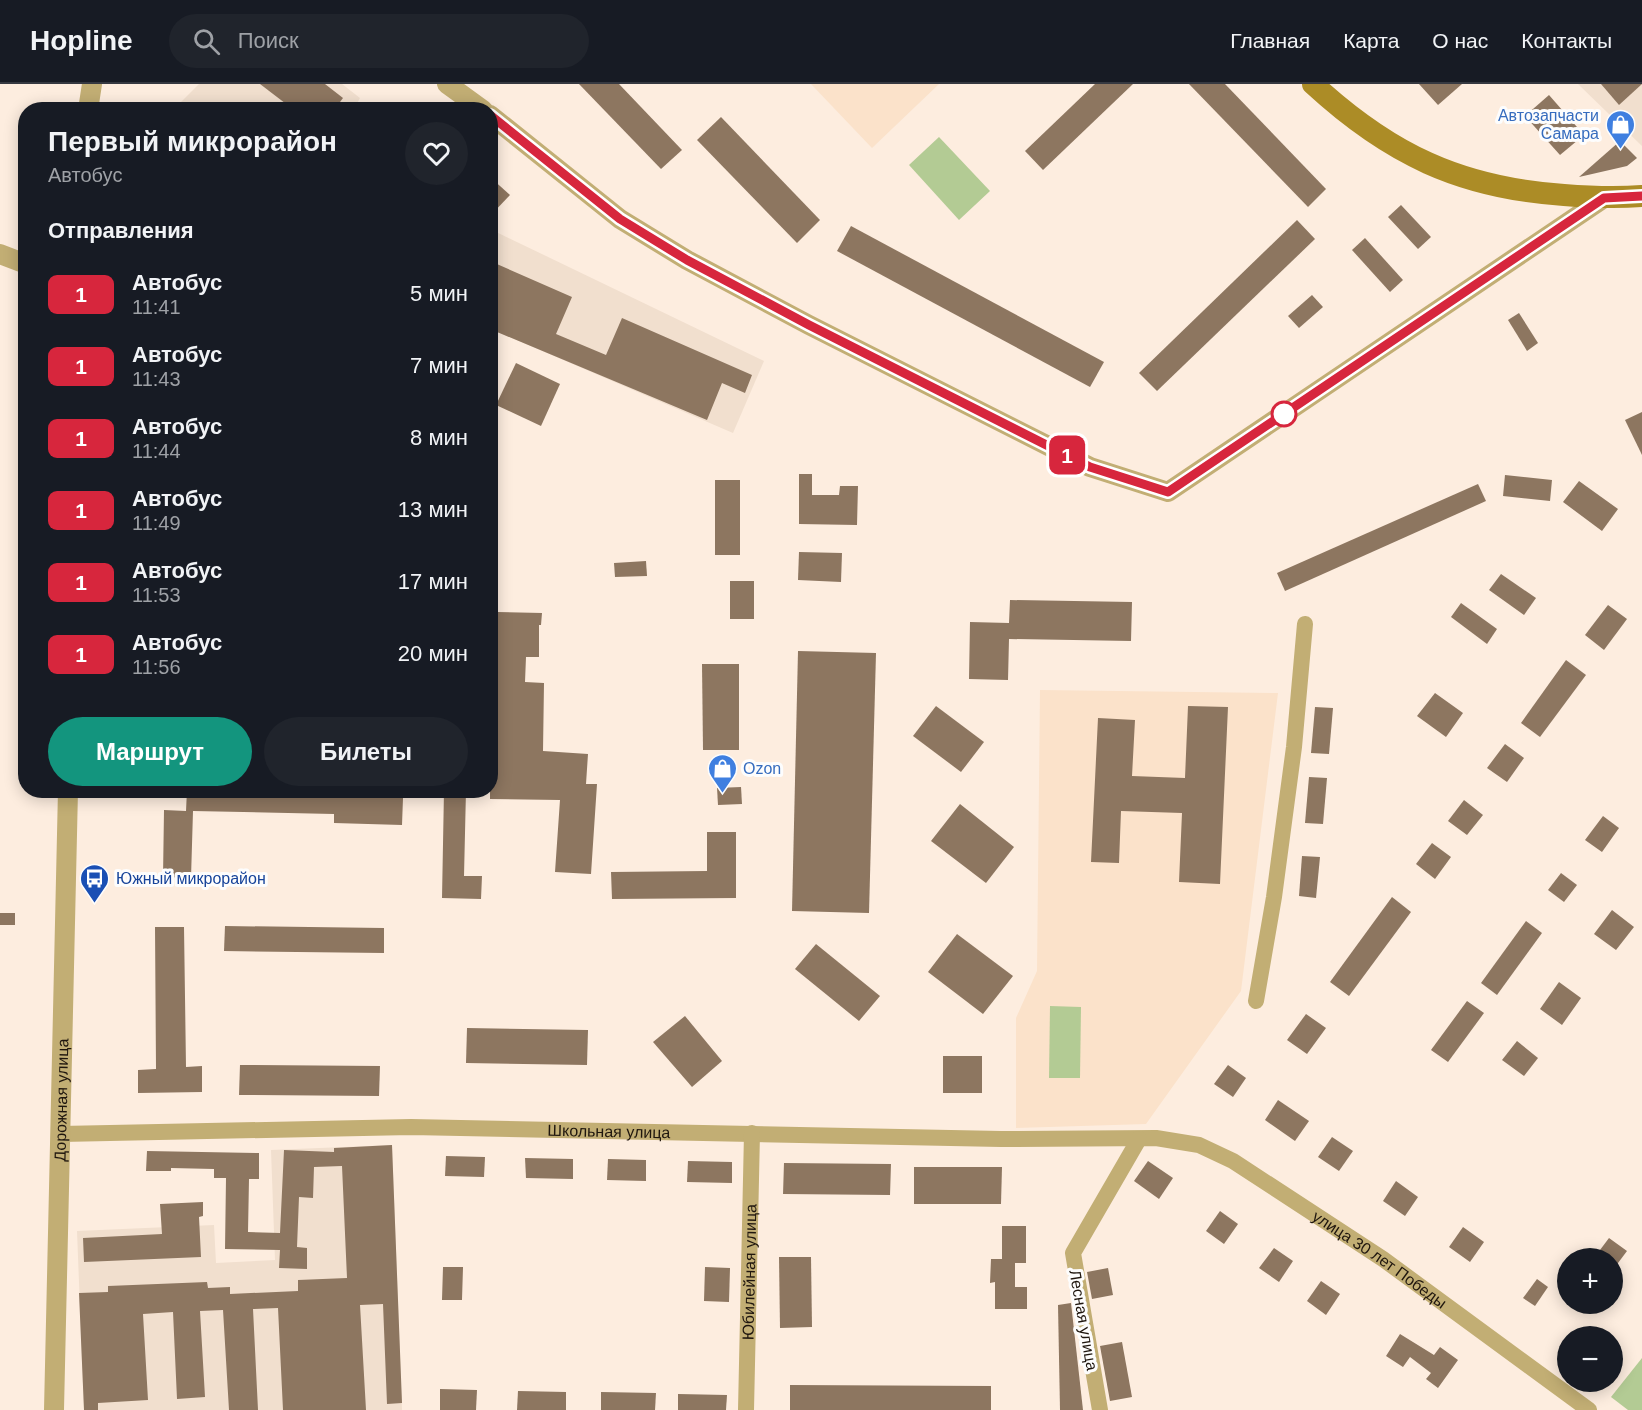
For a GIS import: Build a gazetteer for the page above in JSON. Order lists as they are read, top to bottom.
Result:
{
  "streets": {
    "street": [
      "Дорожная улица",
      "Школьная улица",
      "улица 30 лет Победы",
      "Юбилейная улица",
      "Лесная улица"
    ]
  },
  "crossings": [
    ["Дорожная улица", "Школьная улица"],
    ["Школьная улица", "улица 30 лет Победы"],
    ["Школьная улица", "Юбилейная улица"],
    ["Школьная улица", "Лесная улица"]
  ],
  "places": {
    "shop": ["Автозапчасти Самара", "Ozon"],
    "bus stop": ["Южный микрорайон"]
  },
  "lines": ["bus line 1"],
  "page": {
    "header": "Hopline",
    "search": "Поиск",
    "nav": [
      "Главная",
      "Карта",
      "О нас",
      "Контакты"
    ],
    "on_map": "1",
    "heading": [
      ["Первый микрорайон", "Автобус"],
      "Отправления"
    ],
    "list": [
      {
        "mark": "1",
        "name": "Автобус",
        "note": "11:41",
        "value": "5 мин"
      },
      {
        "mark": "1",
        "name": "Автобус",
        "note": "11:43",
        "value": "7 мин"
      },
      {
        "mark": "1",
        "name": "Автобус",
        "note": "11:44",
        "value": "8 мин"
      },
      {
        "mark": "1",
        "name": "Автобус",
        "note": "11:49",
        "value": "13 мин"
      },
      {
        "mark": "1",
        "name": "Автобус",
        "note": "11:53",
        "value": "17 мин"
      },
      {
        "mark": "1",
        "name": "Автобус",
        "note": "11:56",
        "value": "20 мин"
      }
    ],
    "buttons": ["Маршрут", "Билеты"],
    "map_buttons": ["+", "−"]
  }
}
